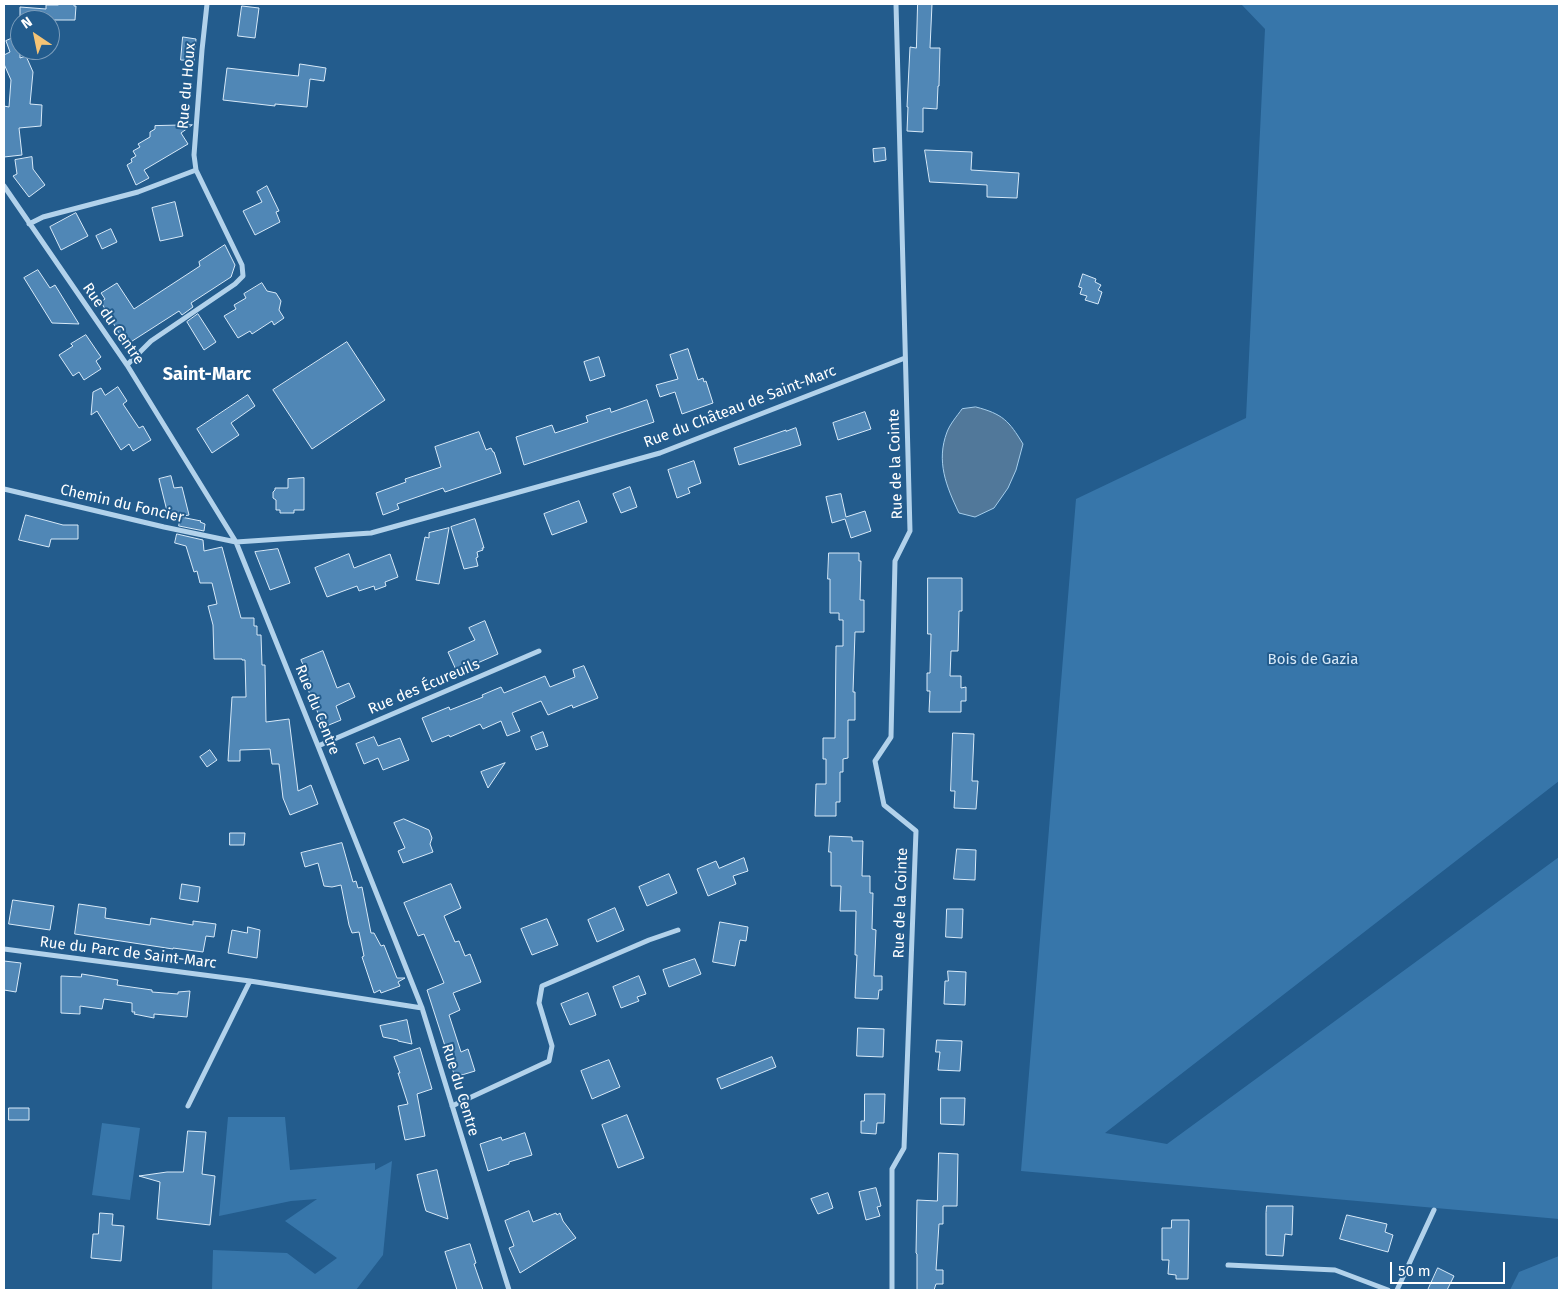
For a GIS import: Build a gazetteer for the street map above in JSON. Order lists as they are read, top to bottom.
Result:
{
  "streets": {
    "street": [
      "Rue du Houx",
      "Rue du Centre",
      "Rue du Château de Saint-Marc",
      "Rue de la Cointe",
      "Chemin du Foncier",
      "Rue des Écureuils",
      "Rue du Parc de Saint-Marc"
    ]
  },
  "crossings": [
    ["Rue du Centre", "Rue du Château de Saint-Marc"],
    ["Rue du Centre", "Chemin du Foncier"],
    ["Rue du Centre", "Rue des Écureuils"],
    ["Rue du Centre", "Rue du Parc de Saint-Marc"],
    ["Rue du Château de Saint-Marc", "Rue de la Cointe"],
    ["Rue du Château de Saint-Marc", "Chemin du Foncier"]
  ],
  "districts": ["Saint-Marc"],
  "parks": ["Bois de Gazia"],
  "scale_bar": "50 m",
  "north": "top left"
}
